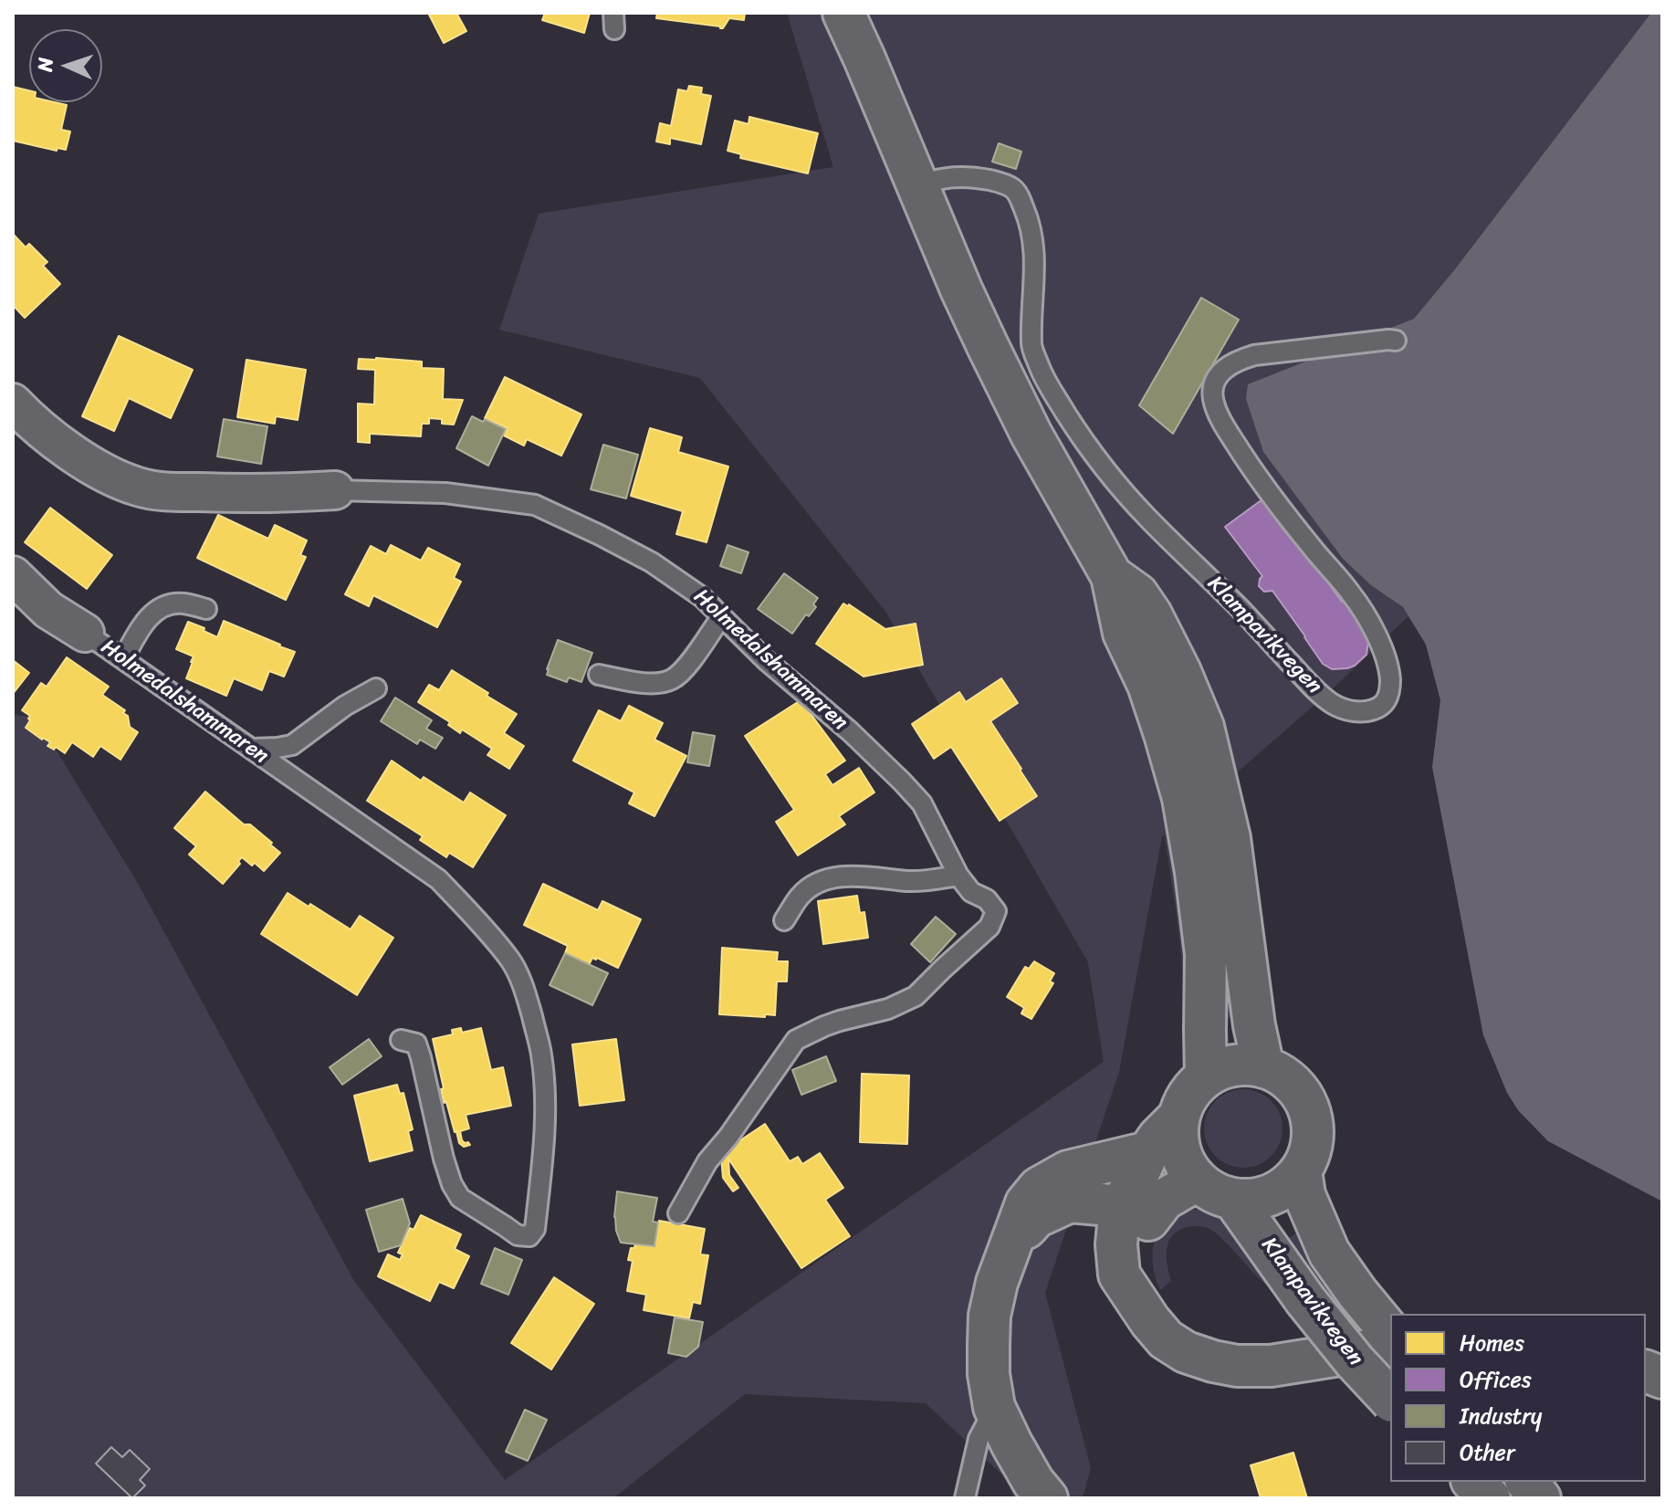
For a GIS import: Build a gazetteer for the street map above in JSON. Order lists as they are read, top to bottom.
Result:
{
  "streets": {
    "main road": ["Klampavikvegen"],
    "street": ["Holmedalshammaren"]
  },
  "legend": [
    "Homes",
    "Offices",
    "Industry",
    "Other"
  ],
  "north": "left"
}
